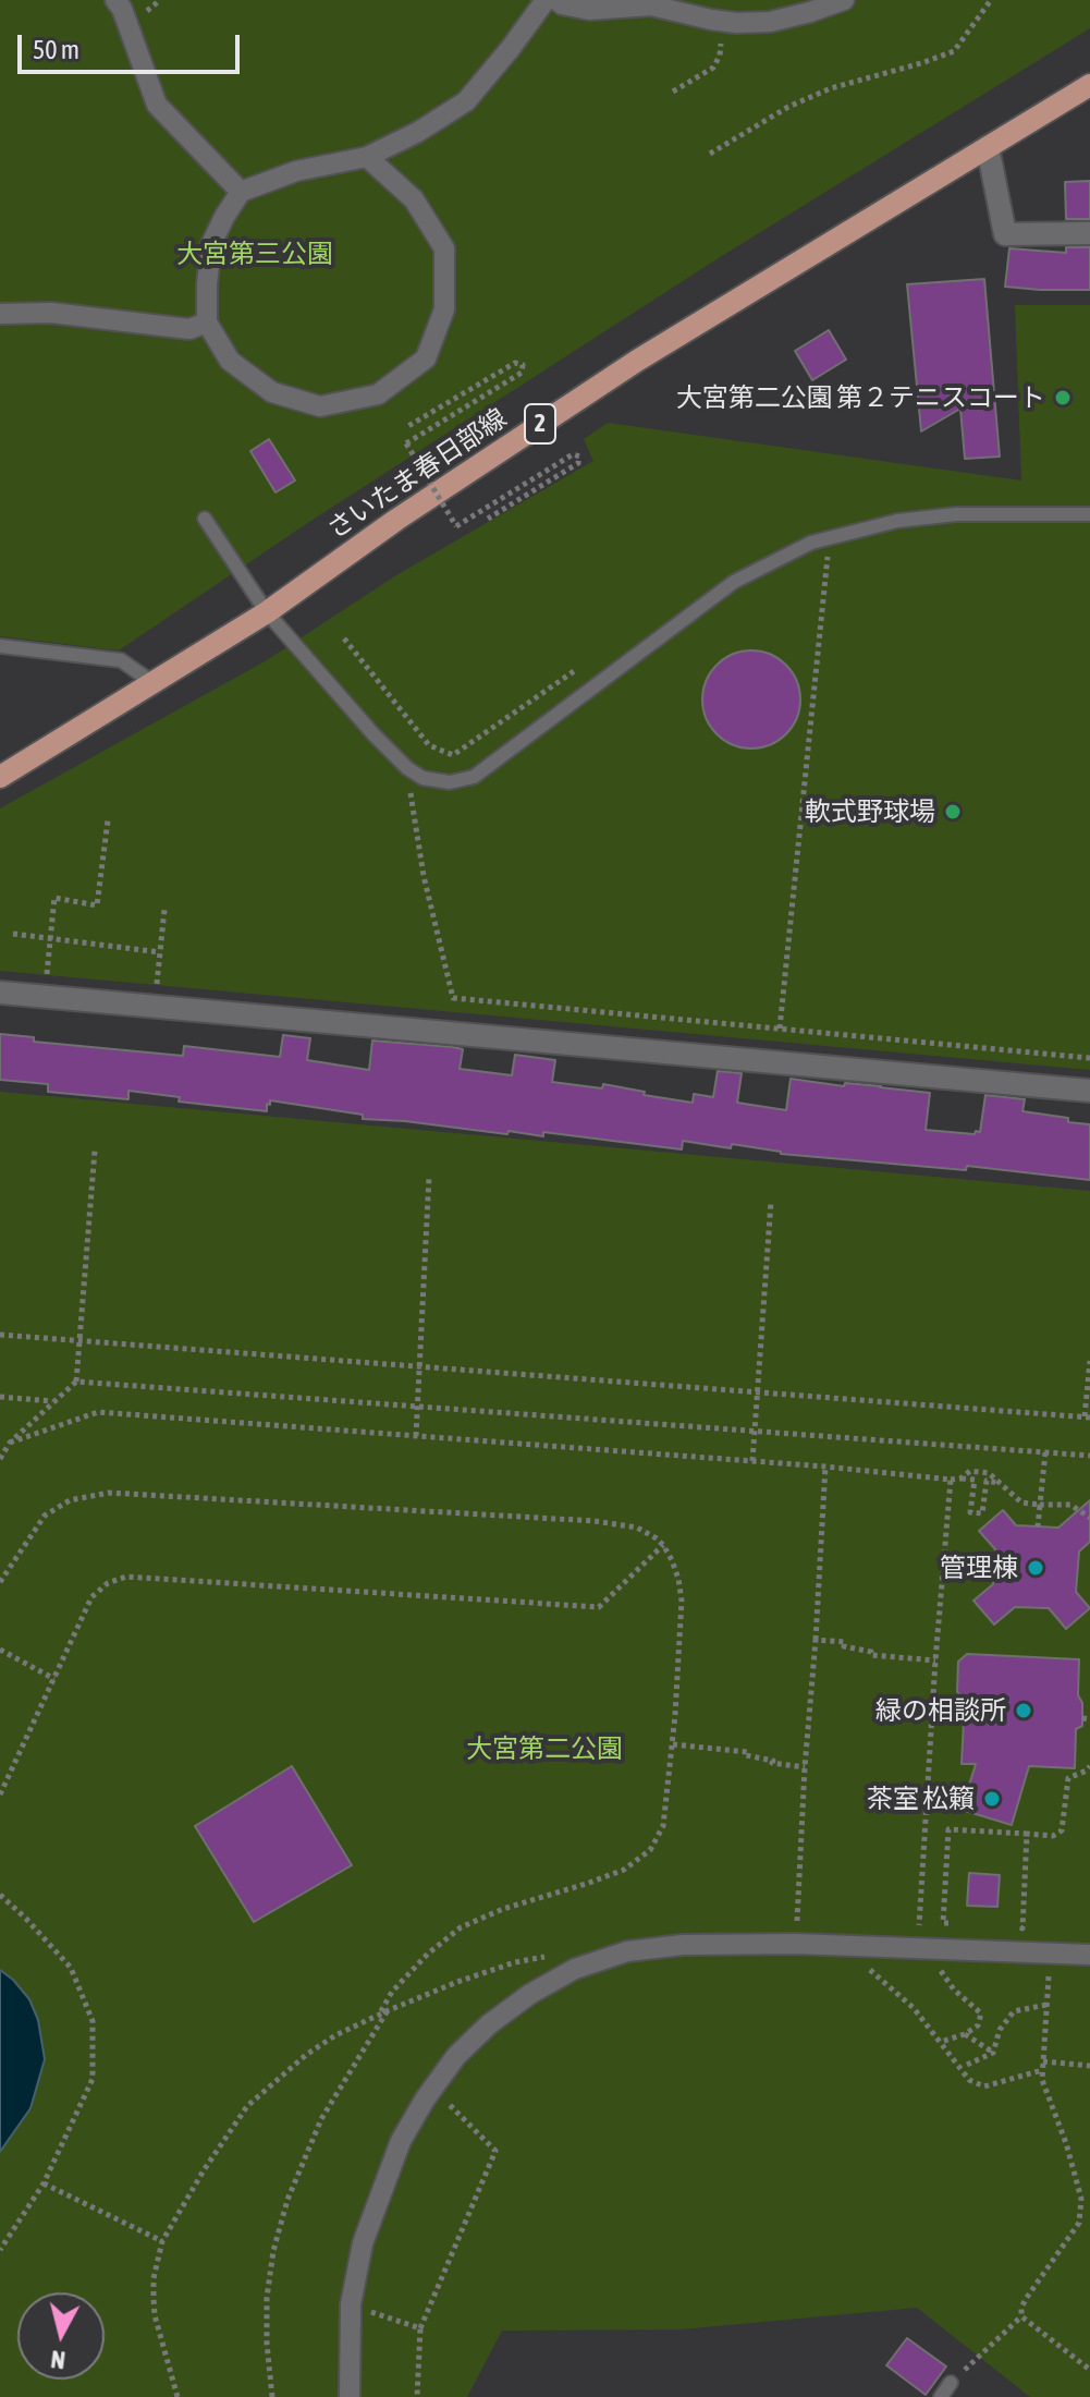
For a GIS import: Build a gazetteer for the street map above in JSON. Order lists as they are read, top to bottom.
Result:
{
  "streets": {
    "main road": ["2", "さいたま春日部線"]
  },
  "parks": ["大宮第三公園", "大宮第二公園"],
  "places": [
    "大宮第二公園 第２テニスコート",
    "軟式野球場",
    "管理棟",
    "緑の相談所",
    "茶室 松籟"
  ],
  "scale_bar": "50 m",
  "north": "bottom"
}
